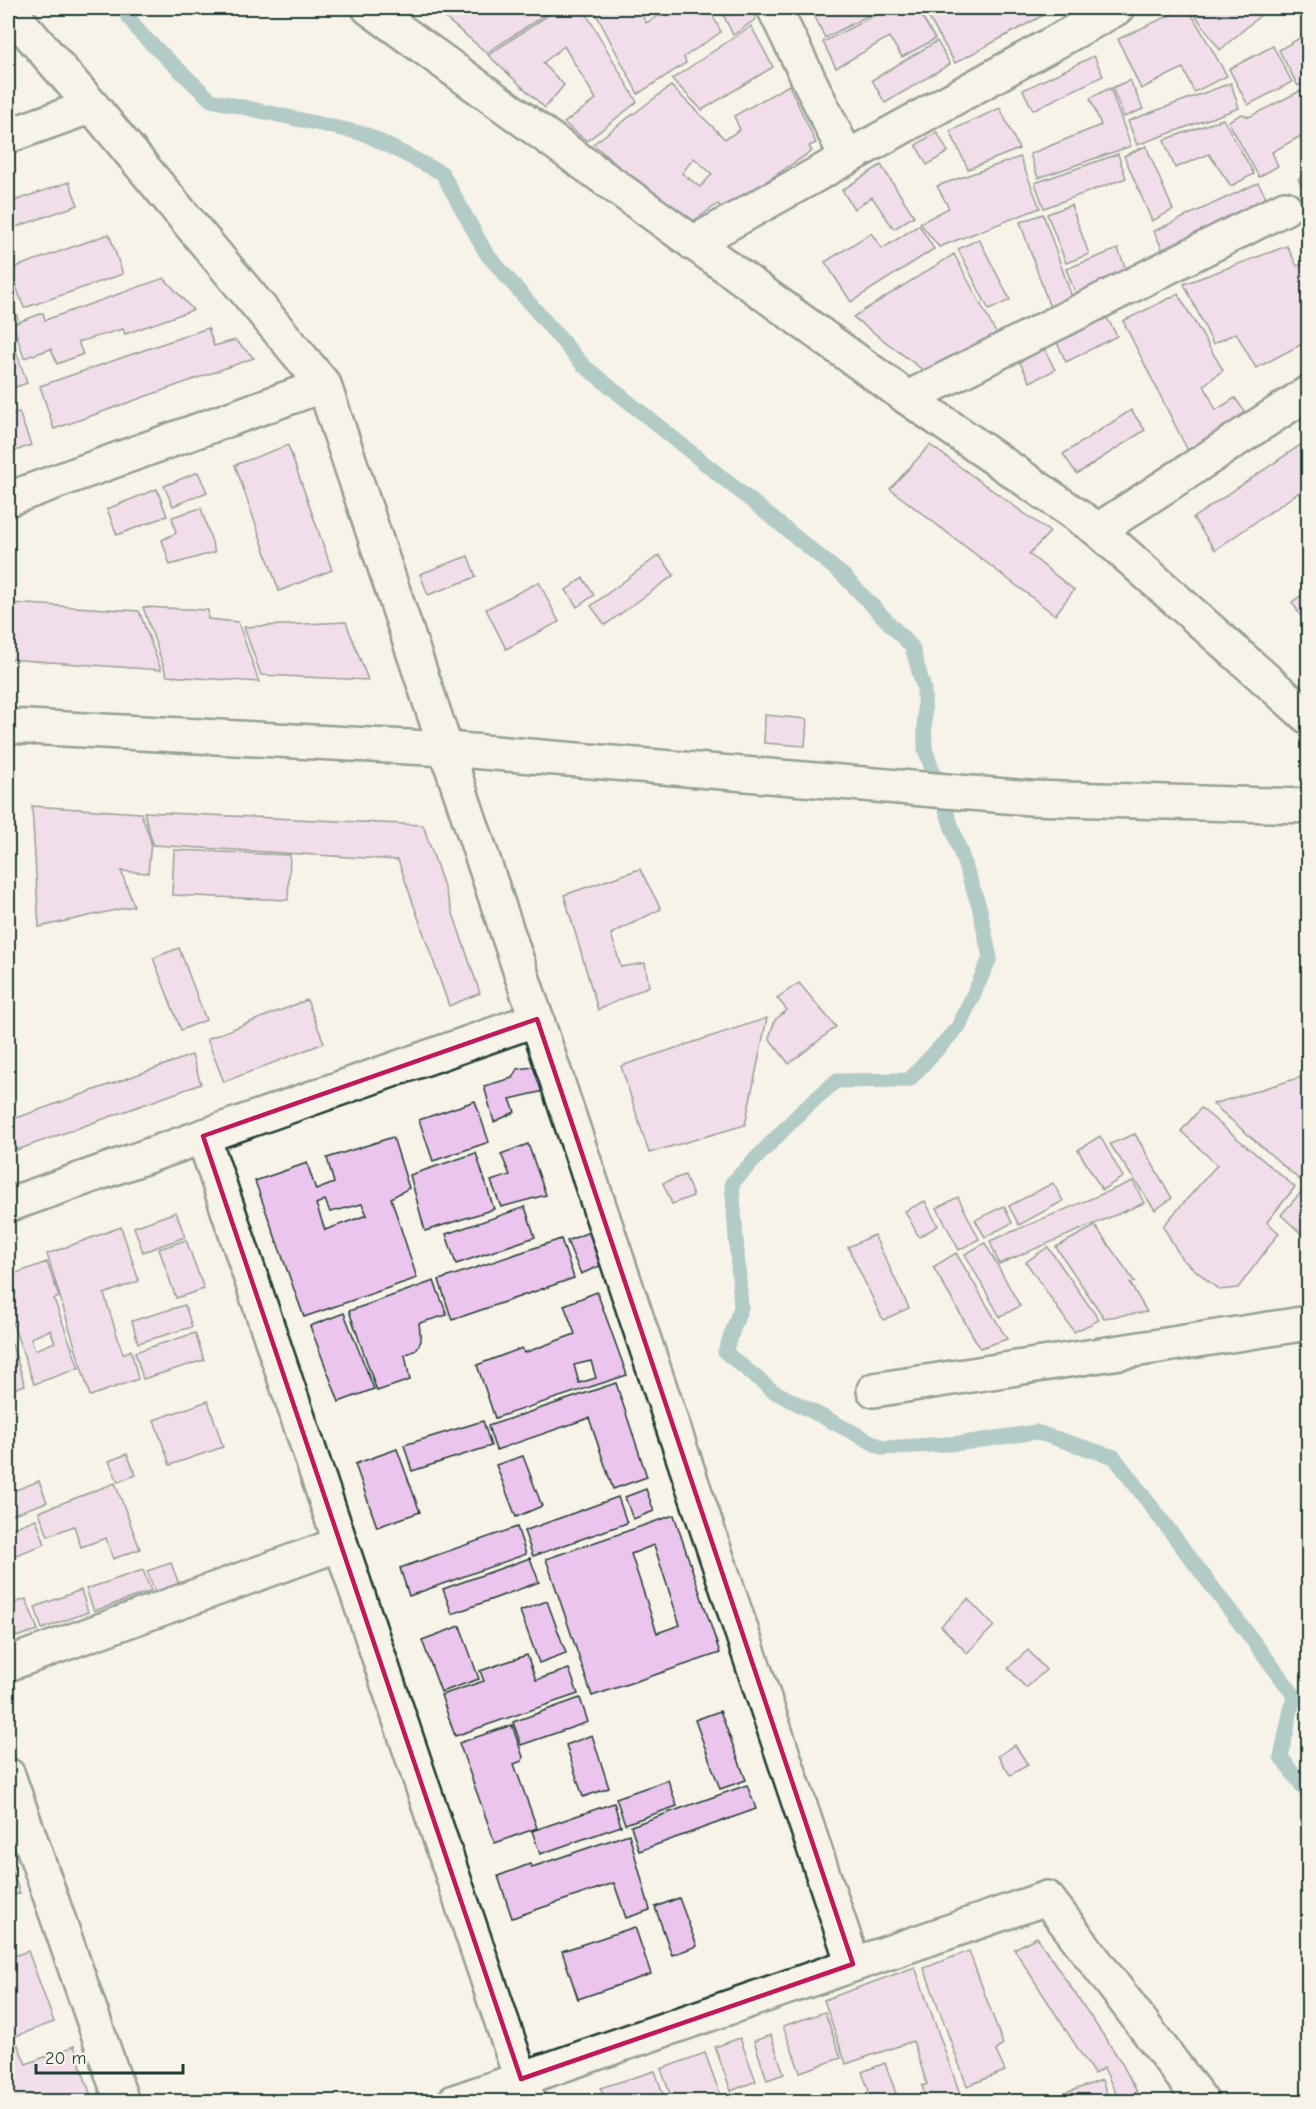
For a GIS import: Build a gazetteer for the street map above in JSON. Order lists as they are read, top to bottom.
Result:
{
  "scale_bar": "20 m"
}
